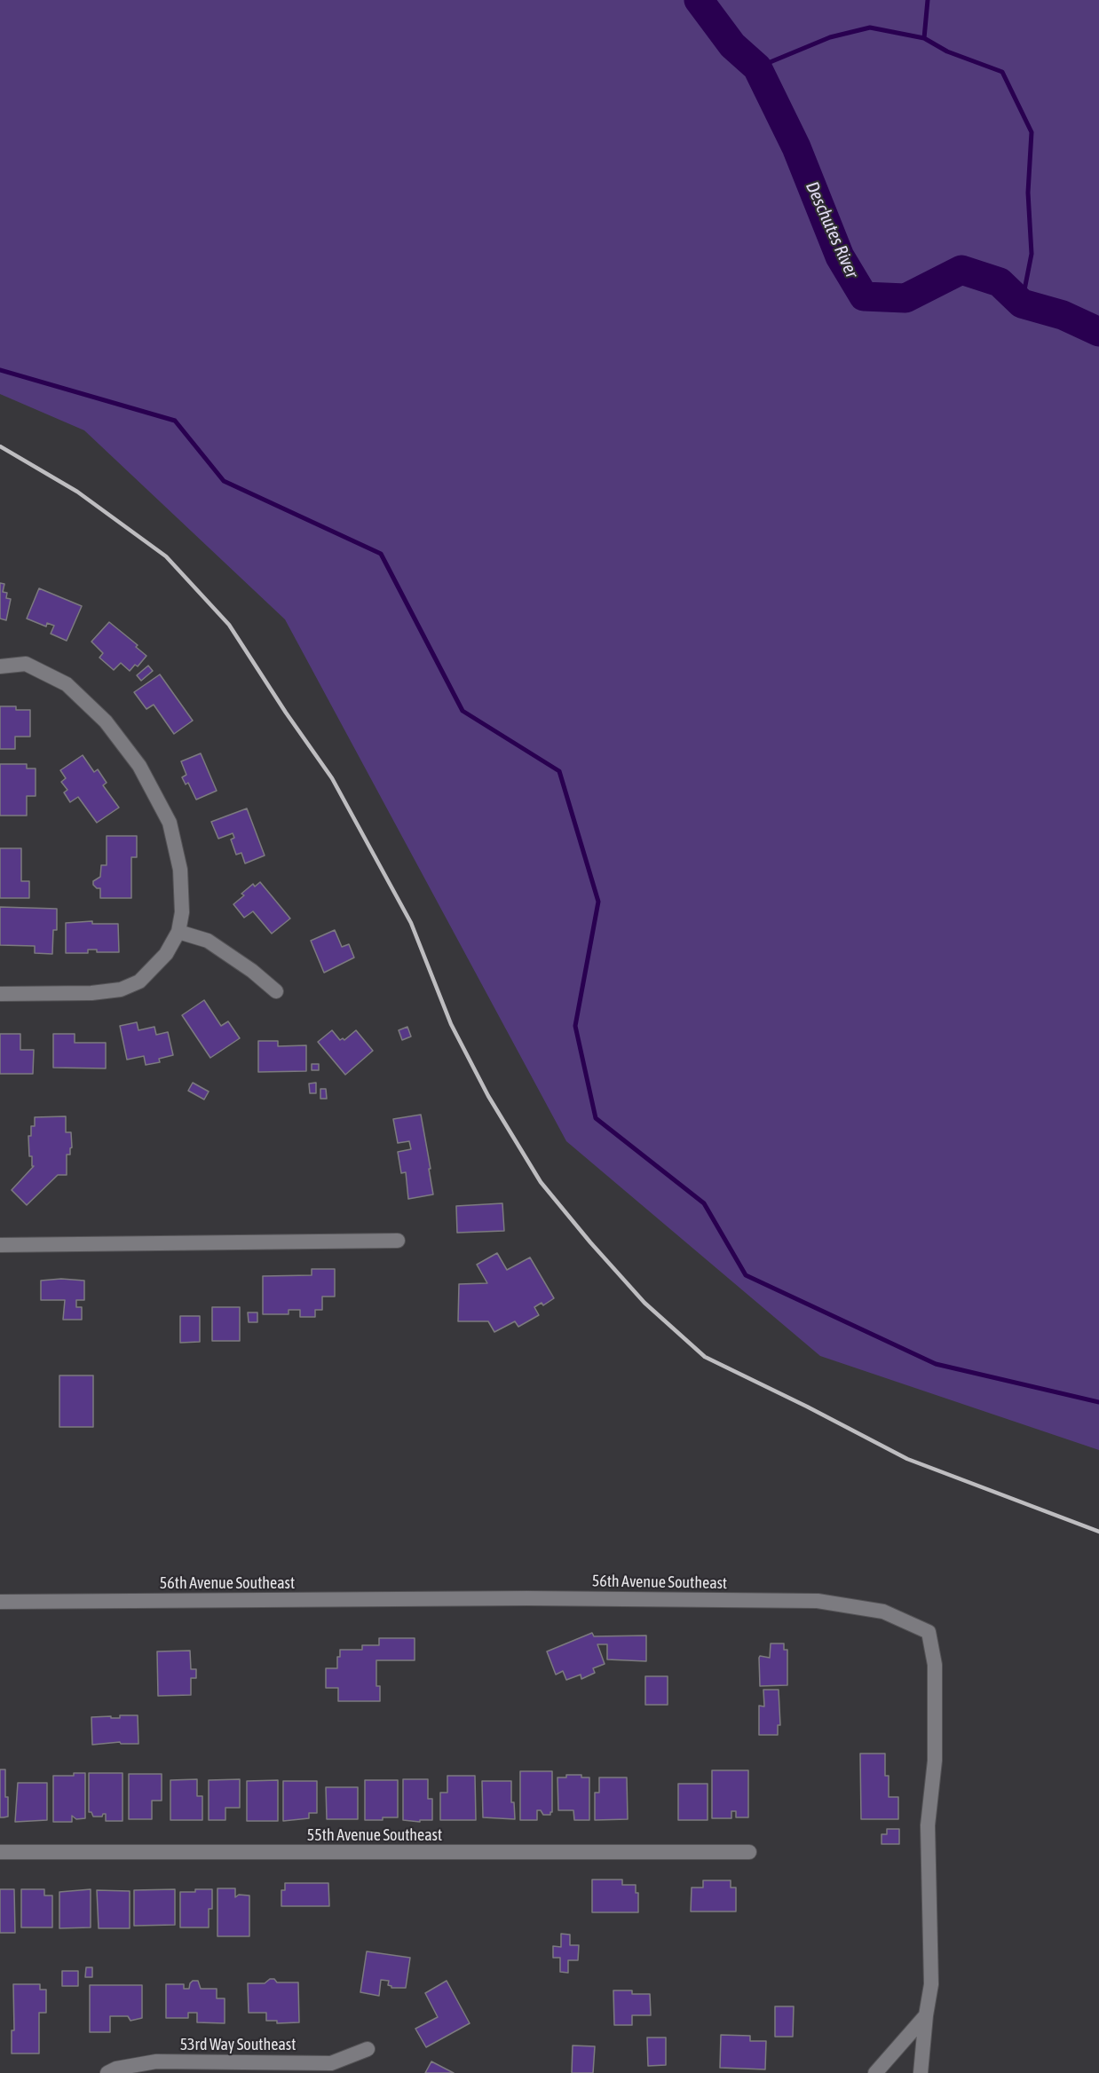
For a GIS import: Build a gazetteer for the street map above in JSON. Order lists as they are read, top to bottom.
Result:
{
  "streets": {
    "street": ["56th Avenue Southeast", "55th Avenue Southeast", "53rd Way Southeast"]
  },
  "water": ["Deschutes River"]
}
